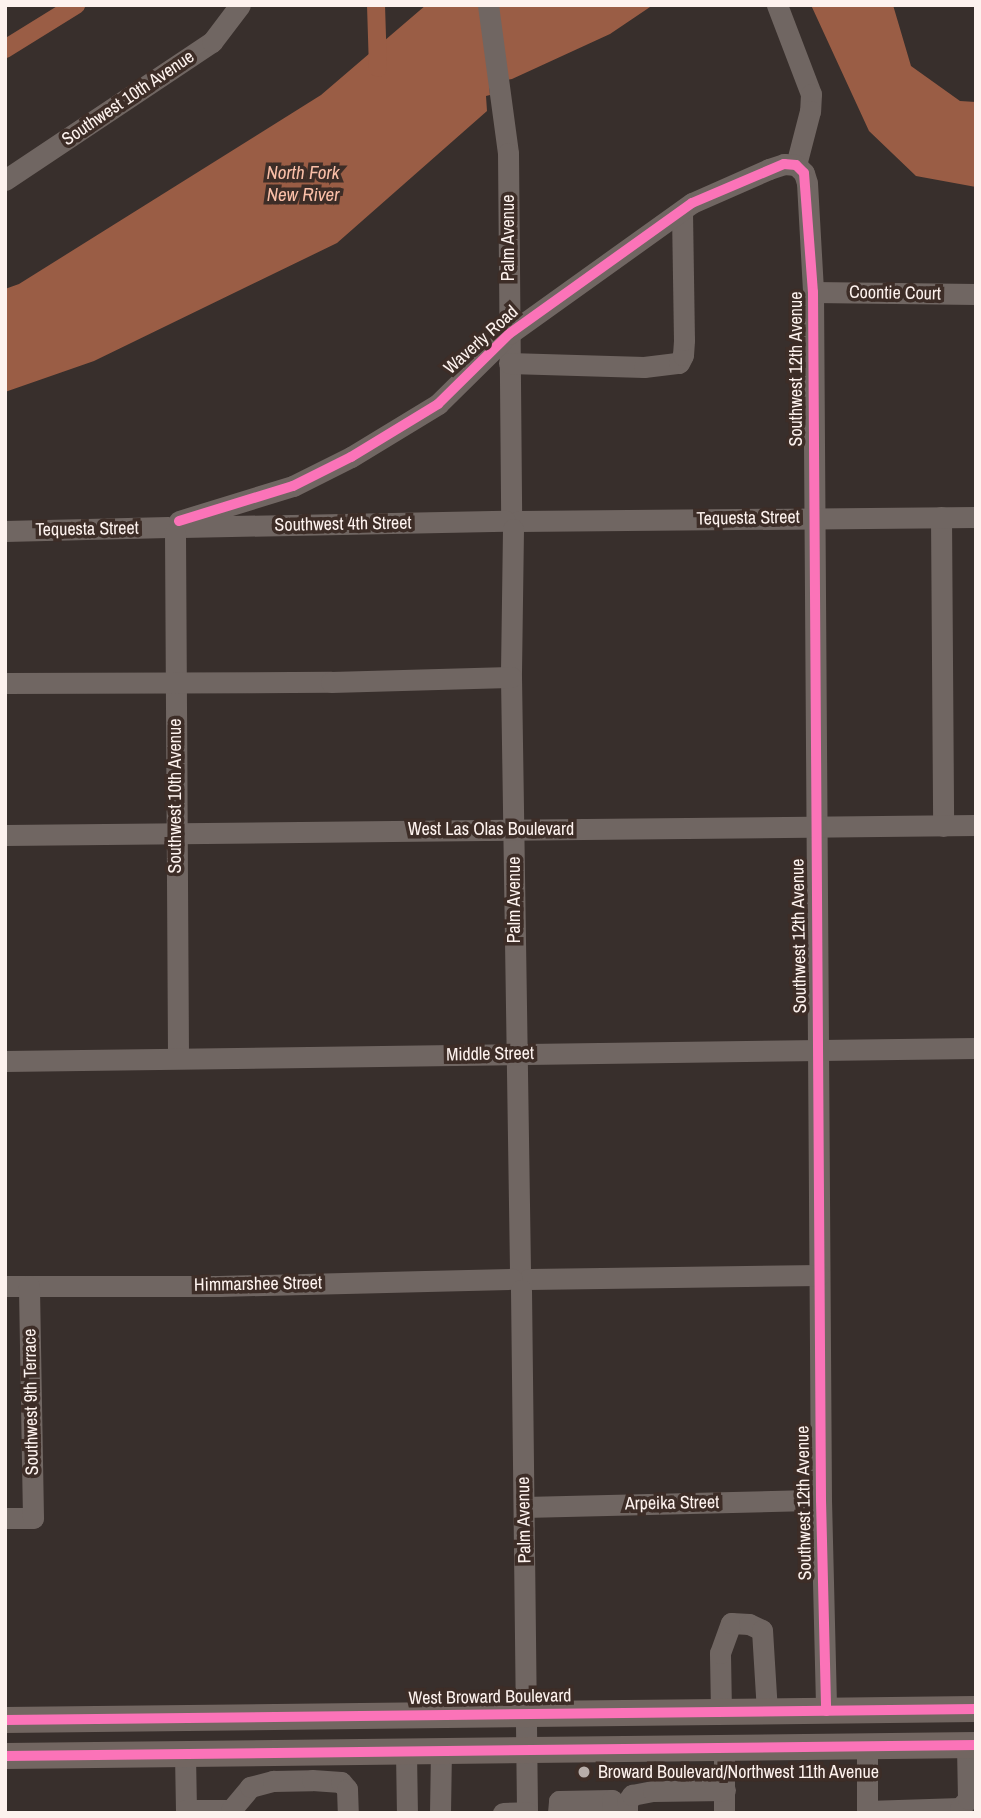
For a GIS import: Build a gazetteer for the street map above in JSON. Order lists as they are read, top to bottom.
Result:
{
  "streets": {
    "main road": ["West Broward Boulevard"],
    "street": [
      "Southwest 10th Avenue",
      "Palm Avenue",
      "Coontie Court",
      "Waverly Road",
      "Southwest 12th Avenue",
      "Tequesta Street",
      "Southwest 4th Street",
      "West Las Olas Boulevard",
      "Middle Street",
      "Himmarshee Street",
      "Southwest 9th Terrace",
      "Arpeika Street"
    ]
  },
  "crossings": [
    ["Southwest 10th Avenue", "Waverly Road"],
    ["Southwest 10th Avenue", "Tequesta Street"],
    ["Southwest 10th Avenue", "Southwest 4th Street"],
    ["Southwest 10th Avenue", "West Las Olas Boulevard"],
    ["Southwest 10th Avenue", "Middle Street"],
    ["Palm Avenue", "Waverly Road"],
    ["Palm Avenue", "Tequesta Street"],
    ["Palm Avenue", "Southwest 4th Street"],
    ["Palm Avenue", "West Las Olas Boulevard"],
    ["Palm Avenue", "Middle Street"],
    ["Palm Avenue", "Himmarshee Street"],
    ["Palm Avenue", "Arpeika Street"],
    ["Palm Avenue", "West Broward Boulevard"],
    ["Coontie Court", "Southwest 12th Avenue"],
    ["Waverly Road", "Southwest 12th Avenue"],
    ["Waverly Road", "Tequesta Street"],
    ["Waverly Road", "Southwest 4th Street"],
    ["Southwest 12th Avenue", "Tequesta Street"],
    ["Southwest 12th Avenue", "West Las Olas Boulevard"],
    ["Southwest 12th Avenue", "Middle Street"],
    ["Southwest 12th Avenue", "Himmarshee Street"],
    ["Southwest 12th Avenue", "Arpeika Street"],
    ["Southwest 12th Avenue", "West Broward Boulevard"],
    ["Tequesta Street", "Southwest 4th Street"],
    ["Himmarshee Street", "Southwest 9th Terrace"]
  ],
  "water": ["North Fork New River"],
  "places": ["Broward Boulevard/Northwest 11th Avenue"]
}
